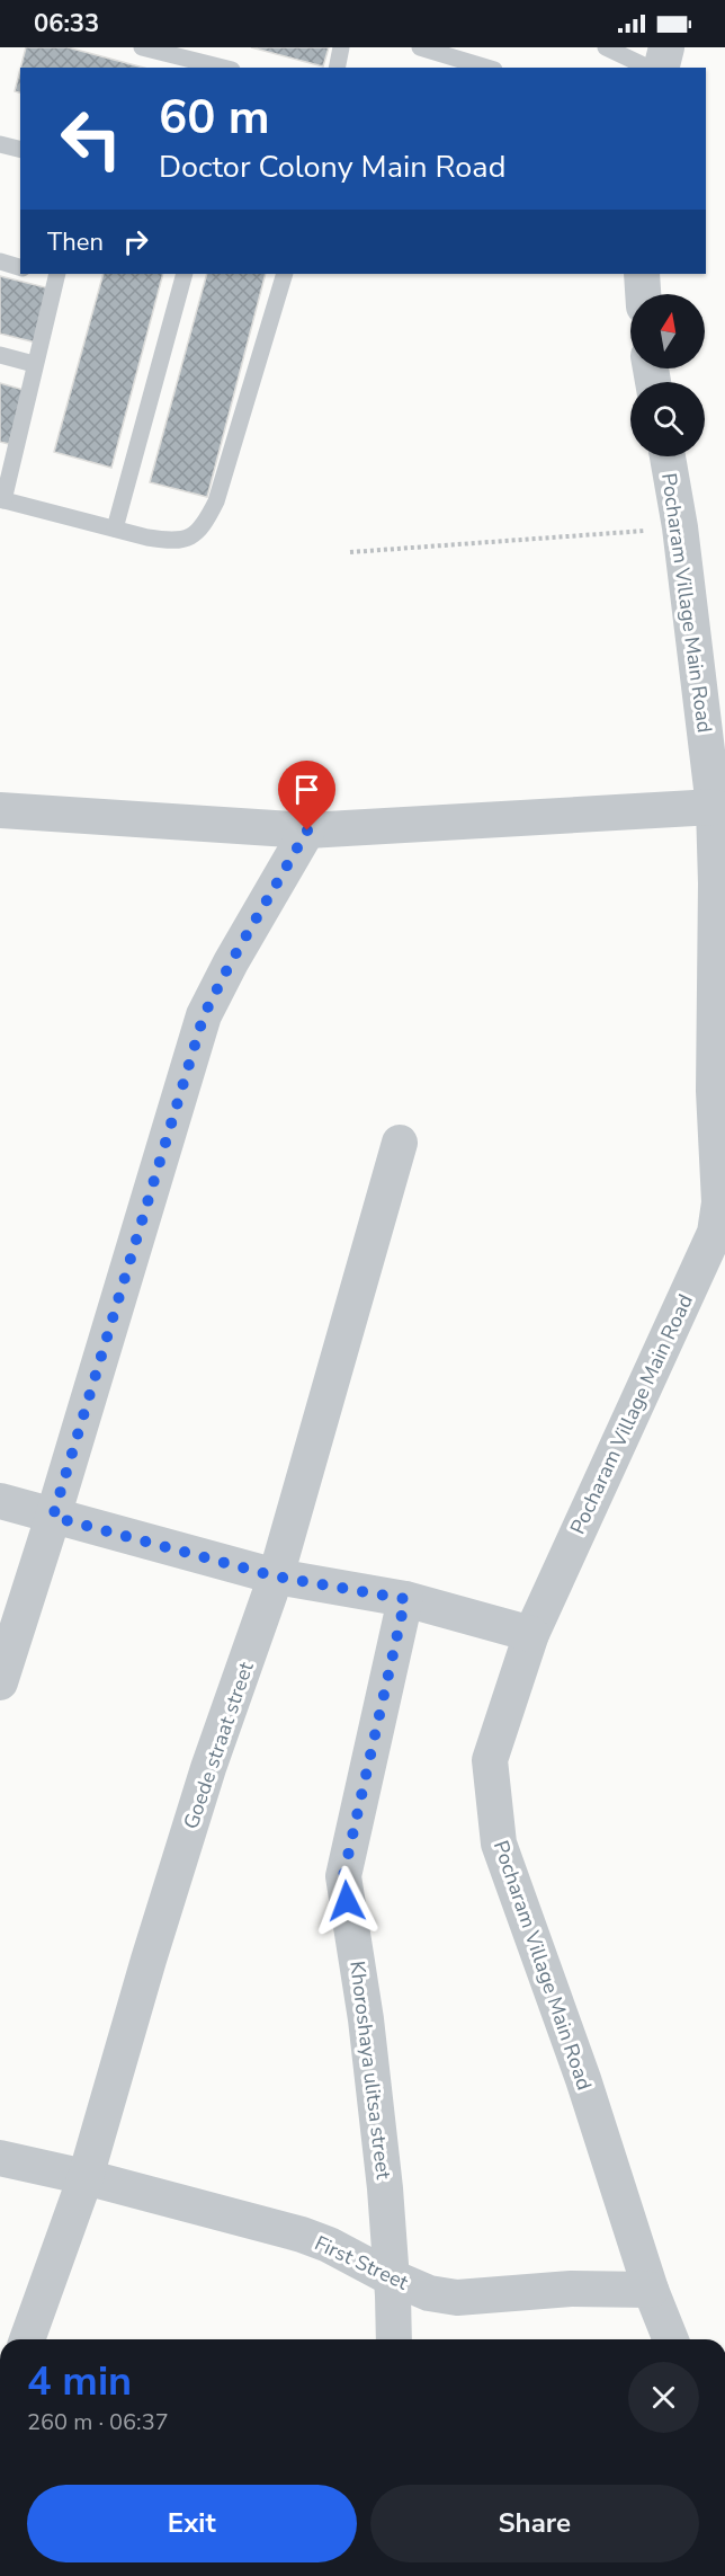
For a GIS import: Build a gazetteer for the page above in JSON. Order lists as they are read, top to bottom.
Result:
{
  "streets": {
    "street": [
      "Pocharam Village Main Road",
      "Goede straat street",
      "Khoroshaya ulitsa street",
      "First Street"
    ]
  },
  "crossings": [
    ["Pocharam Village Main Road", "First Street"],
    ["Goede straat street", "First Street"],
    ["Khoroshaya ulitsa street", "First Street"]
  ],
  "north": "top",
  "page": {
    "status": "06:33",
    "turn": ["60 m", "Doctor Colony Main Road"],
    "then": "Then",
    "heading": ["4 min", "260 m · 06:37"],
    "buttons": ["Exit", "Share"]
  }
}
